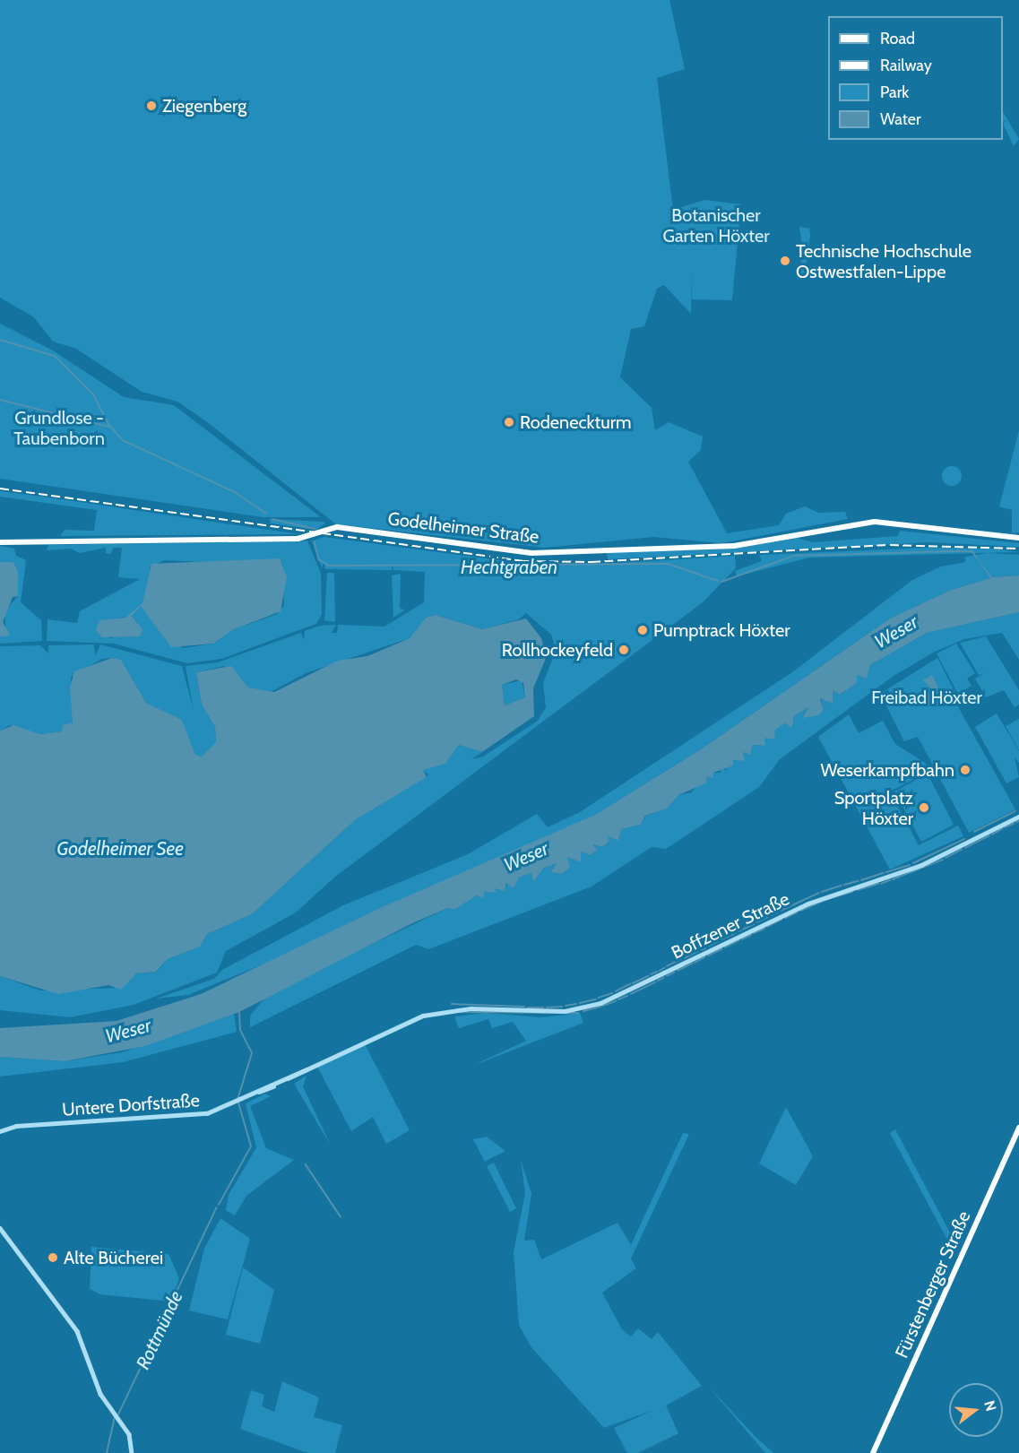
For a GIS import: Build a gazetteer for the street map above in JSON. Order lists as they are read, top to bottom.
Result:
{
  "streets": {
    "main road": ["Godelheimer Straße", "Fürstenberger Straße"],
    "street": ["Boffzener Straße", "Untere Dorfstraße"]
  },
  "crossings": [
    ["Boffzener Straße", "Untere Dorfstraße"]
  ],
  "water": [
    "Hechtgraben",
    "Weser",
    "Godelheimer See",
    "Rottmünde"
  ],
  "parks": ["Botanischer Garten Höxter", "Grundlose - Taubenborn", "Freibad Höxter"],
  "places": [
    "Ziegenberg",
    "Technische Hochschule Ostwestfalen-Lippe",
    "Rodeneckturm",
    "Pumptrack Höxter",
    "Rollhockeyfeld",
    "Weserkampfbahn",
    "Sportplatz Höxter",
    "Alte Bücherei"
  ],
  "legend": [
    "Road",
    "Railway",
    "Park",
    "Water"
  ],
  "north": "right"
}
